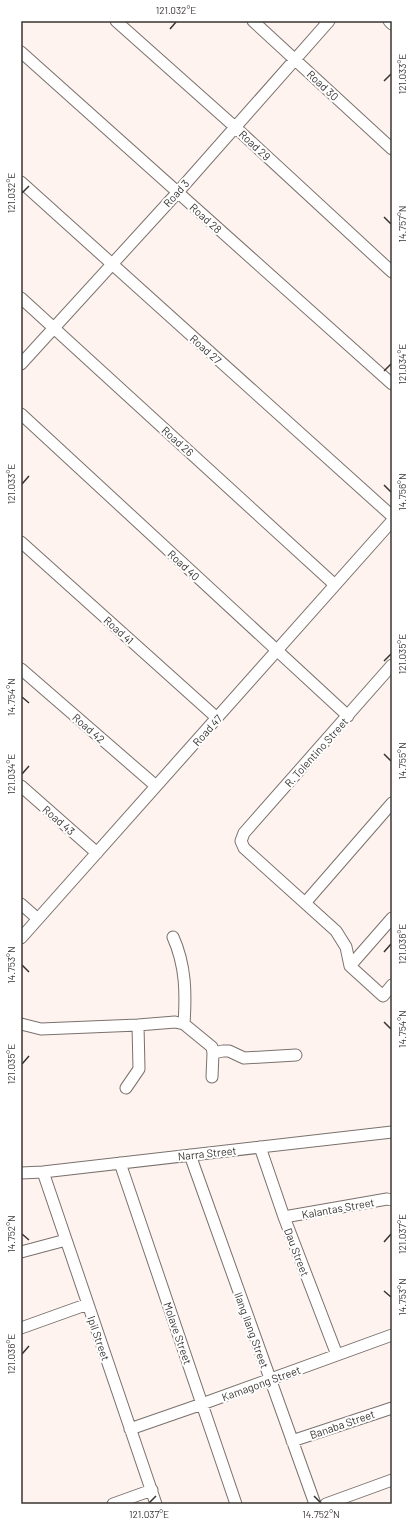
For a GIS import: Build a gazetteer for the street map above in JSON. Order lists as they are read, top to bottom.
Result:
{
  "streets": {
    "street": [
      "Road 30",
      "Road 29",
      "Road 3",
      "Road 28",
      "Road 27",
      "Road 26",
      "Road 40",
      "Road 41",
      "Road 42",
      "Road 47",
      "R. Tolentino Street",
      "Road 43",
      "Narra Street",
      "Kalantas Street",
      "Dau Street",
      "Ilang Ilang Street",
      "Molave Street",
      "Ipil Street",
      "Kamagong Street",
      "Banaba Street"
    ]
  },
  "crossings": [
    ["Road 30", "Road 3"],
    ["Road 29", "Road 3"],
    ["Road 3", "Road 28"],
    ["Road 3", "Road 27"],
    ["Road 3", "Road 26"],
    ["Road 26", "Road 47"],
    ["Road 40", "Road 47"],
    ["Road 40", "R. Tolentino Street"],
    ["Road 41", "Road 47"],
    ["Road 42", "Road 47"],
    ["Road 47", "Road 43"],
    ["Narra Street", "Dau Street"],
    ["Narra Street", "Ilang Ilang Street"],
    ["Narra Street", "Molave Street"],
    ["Narra Street", "Ipil Street"],
    ["Kalantas Street", "Dau Street"],
    ["Dau Street", "Kamagong Street"],
    ["Ilang Ilang Street", "Kamagong Street"],
    ["Ilang Ilang Street", "Banaba Street"],
    ["Molave Street", "Kamagong Street"],
    ["Ipil Street", "Kamagong Street"]
  ],
  "coordinates": [
    "121.032°E",
    "121.033°E",
    "14.757°N",
    "121.034°E",
    "14.756°N",
    "121.035°E",
    "14.754°N",
    "14.755°N",
    "121.036°E",
    "14.753°N",
    "14.752°N",
    "121.037°E"
  ]
}
